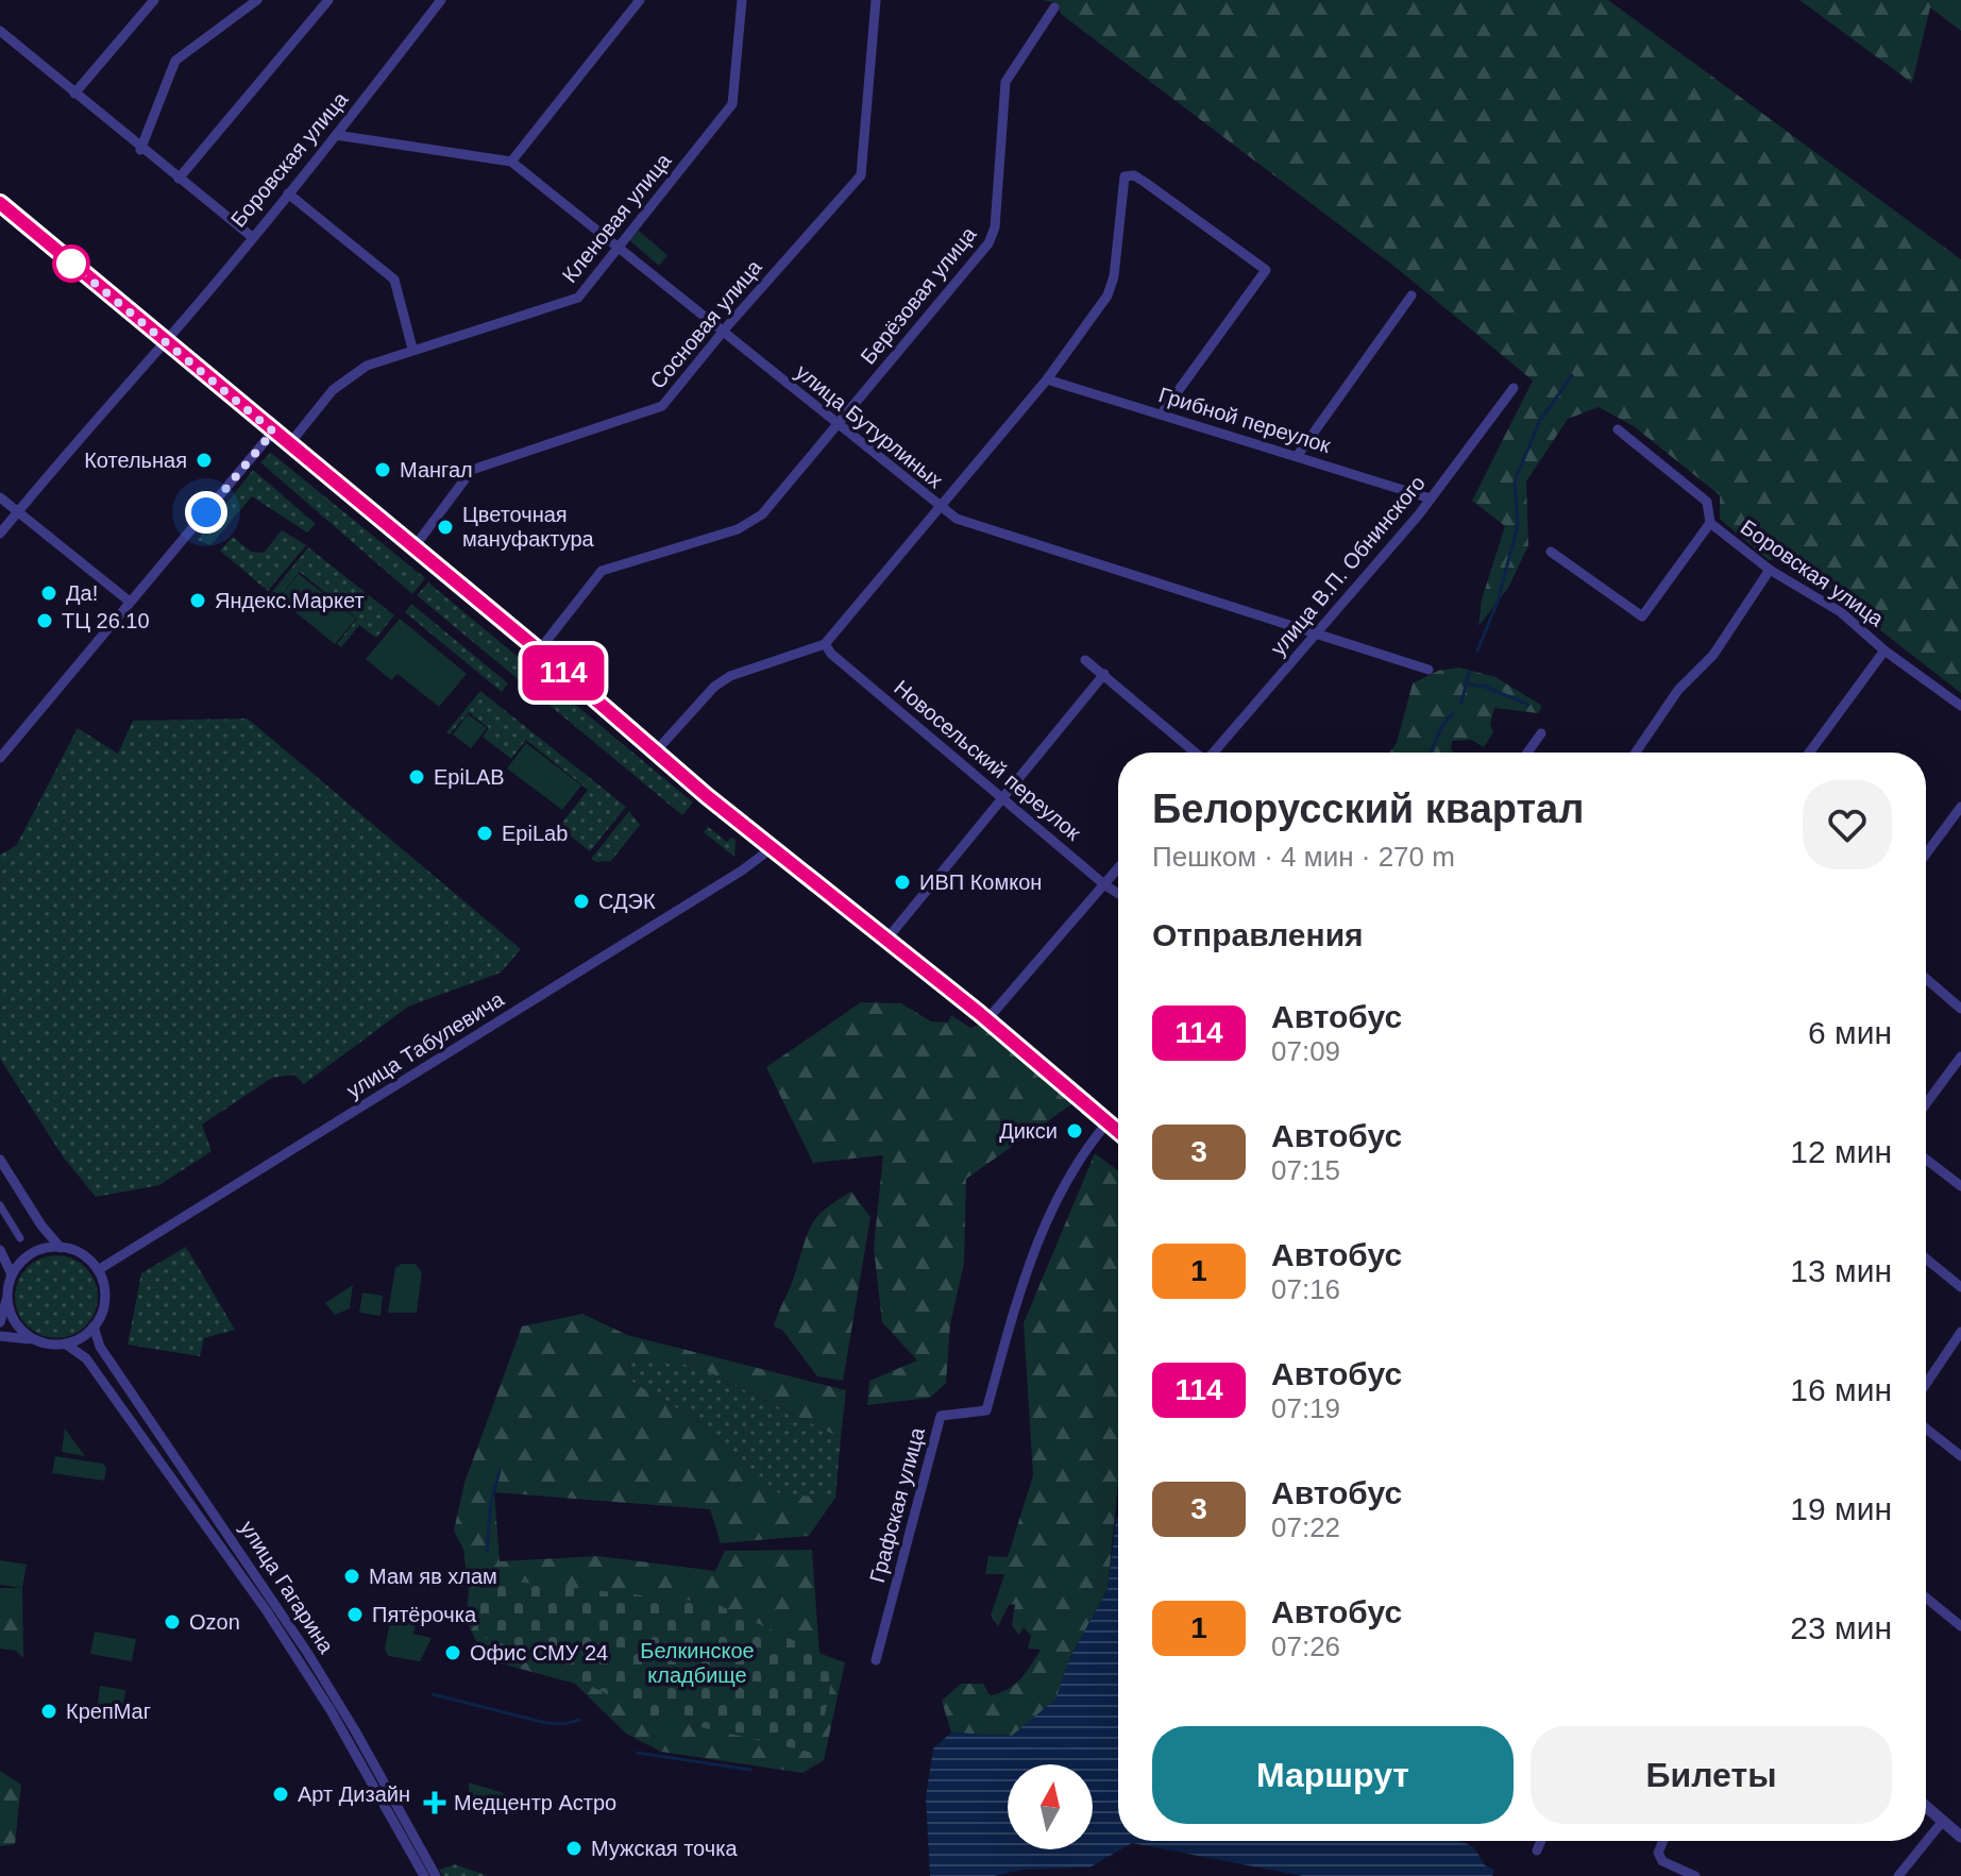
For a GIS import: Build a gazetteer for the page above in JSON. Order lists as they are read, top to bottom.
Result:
{
  "streets": {
    "street": [
      "Боровская улица",
      "Кленовая улица",
      "Берёзовая улица",
      "Сосновая улица",
      "Грибной переулок",
      "улица Бутурлиных",
      "улица В.П. Обнинского",
      "Новосельский переулок",
      "улица Табулевича",
      "Графская улица",
      "улица Гагарина"
    ]
  },
  "crossings": [
    ["Кленовая улица", "улица Бутурлиных"],
    ["Берёзовая улица", "улица Бутурлиных"],
    ["Сосновая улица", "улица Бутурлиных"],
    ["Грибной переулок", "улица В.П. Обнинского"],
    ["улица Бутурлиных", "улица В.П. Обнинского"],
    ["улица Табулевича", "улица Гагарина"]
  ],
  "parks": ["Белкинское кладбище"],
  "places": {
    "other": [
      "Котельная",
      "Мангал",
      "Цветочная мануфактура",
      "Да!",
      "Яндекс.Маркет",
      "ТЦ 26.10",
      "EpiLAB",
      "EpiLab",
      "ИВП Комкон",
      "СДЭК",
      "Дикси",
      "Мам яв хлам",
      "Пятёрочка",
      "Ozon",
      "Офис СМУ 24",
      "КрепМаг",
      "Арт Дизайн",
      "Мужская точка"
    ],
    "health": ["Медцентр Астро"]
  },
  "lines": ["bus line 114"],
  "north": "top",
  "page": {
    "on_map": "114",
    "heading": [
      ["Белорусский квартал", "Пешком · 4 мин · 270 m"],
      "Отправления"
    ],
    "list": [
      {
        "mark": "114",
        "name": "Автобус",
        "note": "07:09",
        "value": "6 мин"
      },
      {
        "mark": "3",
        "name": "Автобус",
        "note": "07:15",
        "value": "12 мин"
      },
      {
        "mark": "1",
        "name": "Автобус",
        "note": "07:16",
        "value": "13 мин"
      },
      {
        "mark": "114",
        "name": "Автобус",
        "note": "07:19",
        "value": "16 мин"
      },
      {
        "mark": "3",
        "name": "Автобус",
        "note": "07:22",
        "value": "19 мин"
      },
      {
        "mark": "1",
        "name": "Автобус",
        "note": "07:26",
        "value": "23 мин"
      }
    ],
    "buttons": ["Маршрут", "Билеты"]
  }
}
